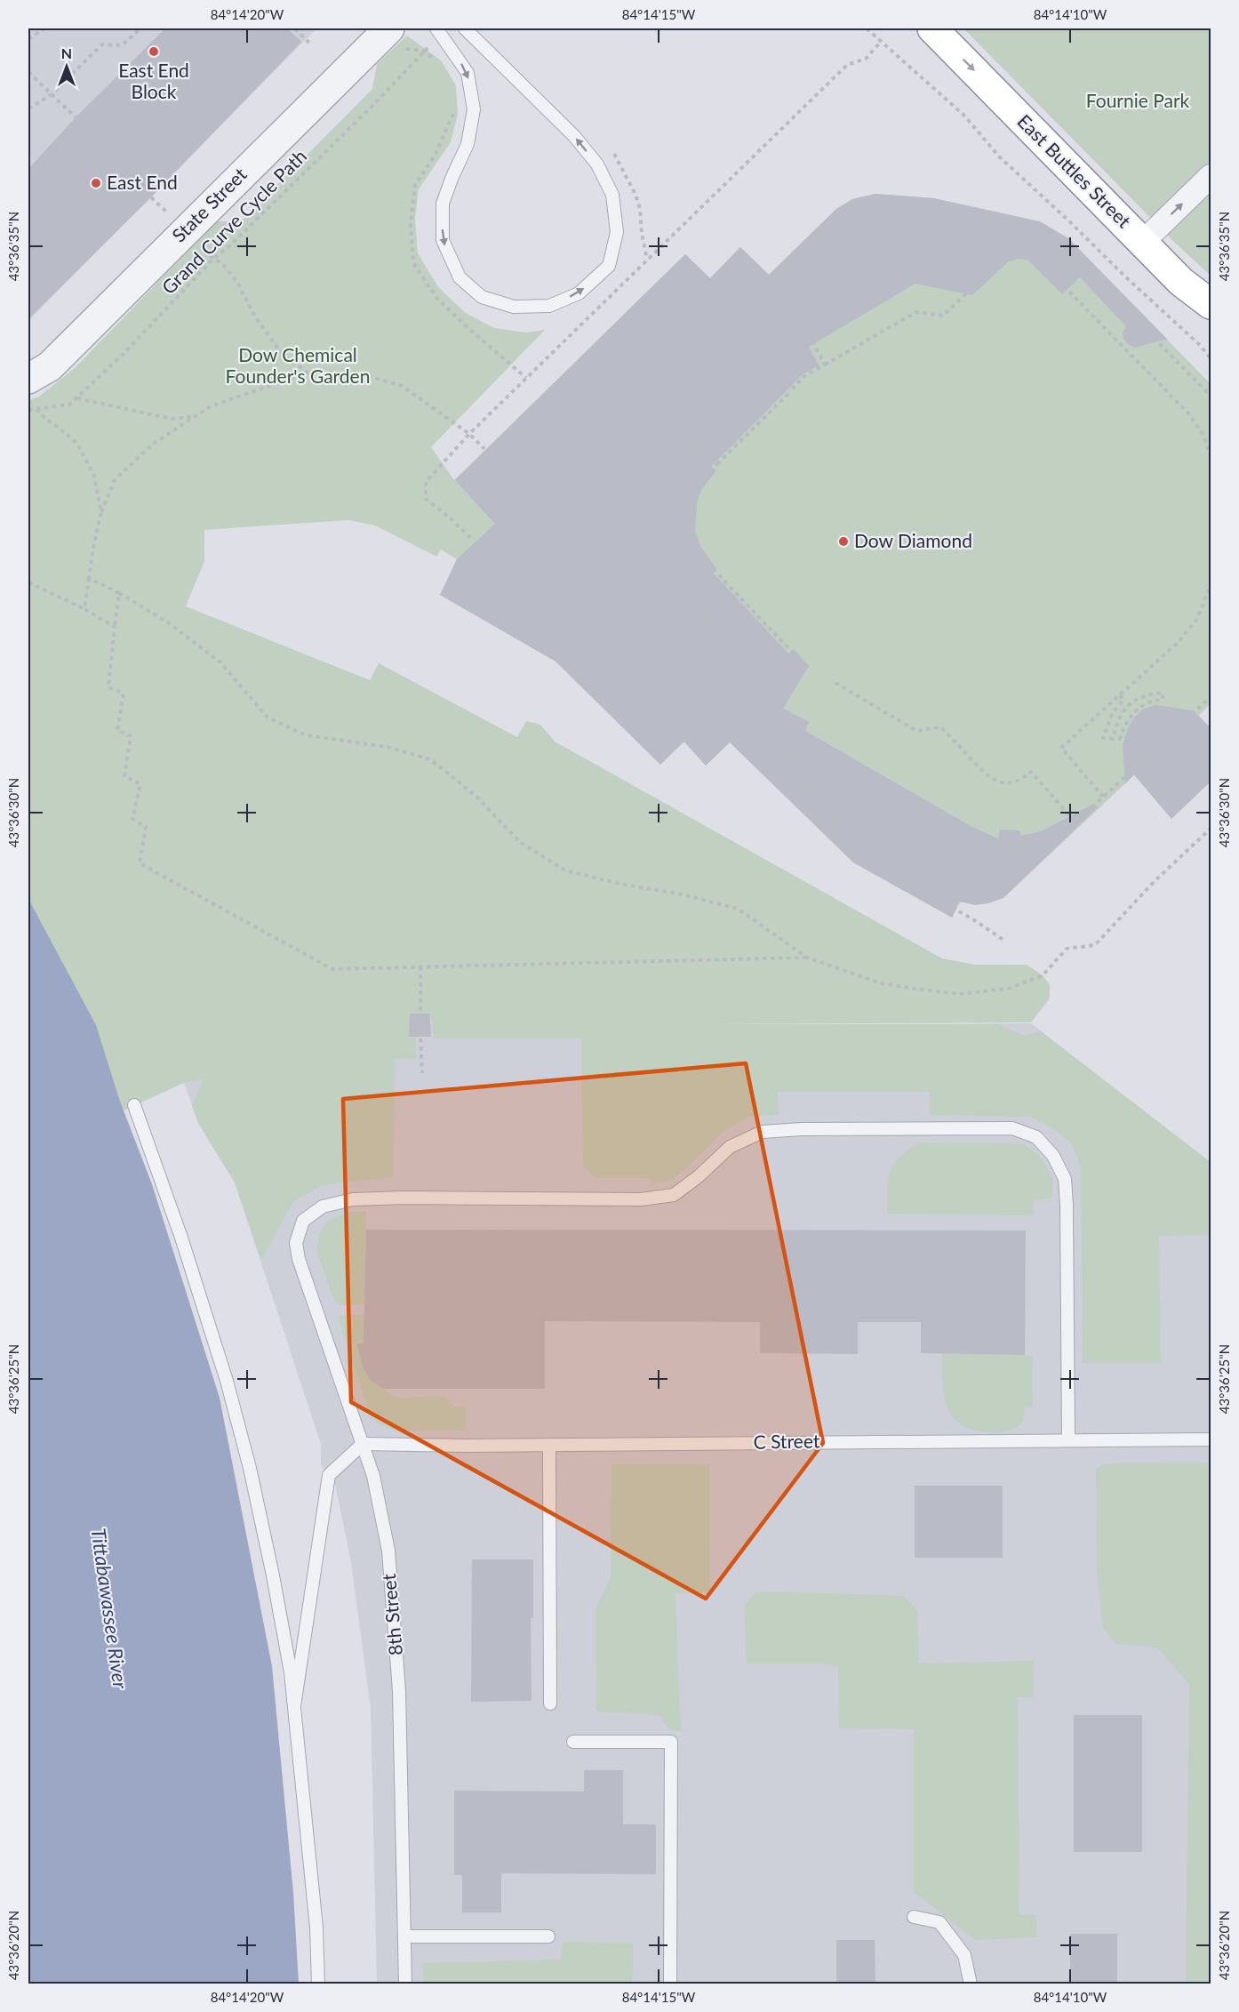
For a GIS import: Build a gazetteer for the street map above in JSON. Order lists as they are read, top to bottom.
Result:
{
  "streets": {
    "highway": ["East Buttles Street"],
    "street": ["State Street"],
    "lane": ["C Street", "8th Street"],
    "path": ["Grand Curve Cycle Path"]
  },
  "crossings": [
    ["C Street", "8th Street"]
  ],
  "one_way": ["East Buttles Street"],
  "water": ["Tittabawassee River"],
  "parks": ["Fournie Park", "Dow Chemical Founder's Garden"],
  "places": ["East End Block", "East End", "Dow Diamond"],
  "north": "top",
  "coordinates": [
    "84°14'20\"W",
    "84°14'15\"W",
    "84°14'10\"W",
    "43°36'35\"N",
    "43°36'30\"N",
    "43°36'25\"N",
    "43°36'20\"N"
  ]
}
